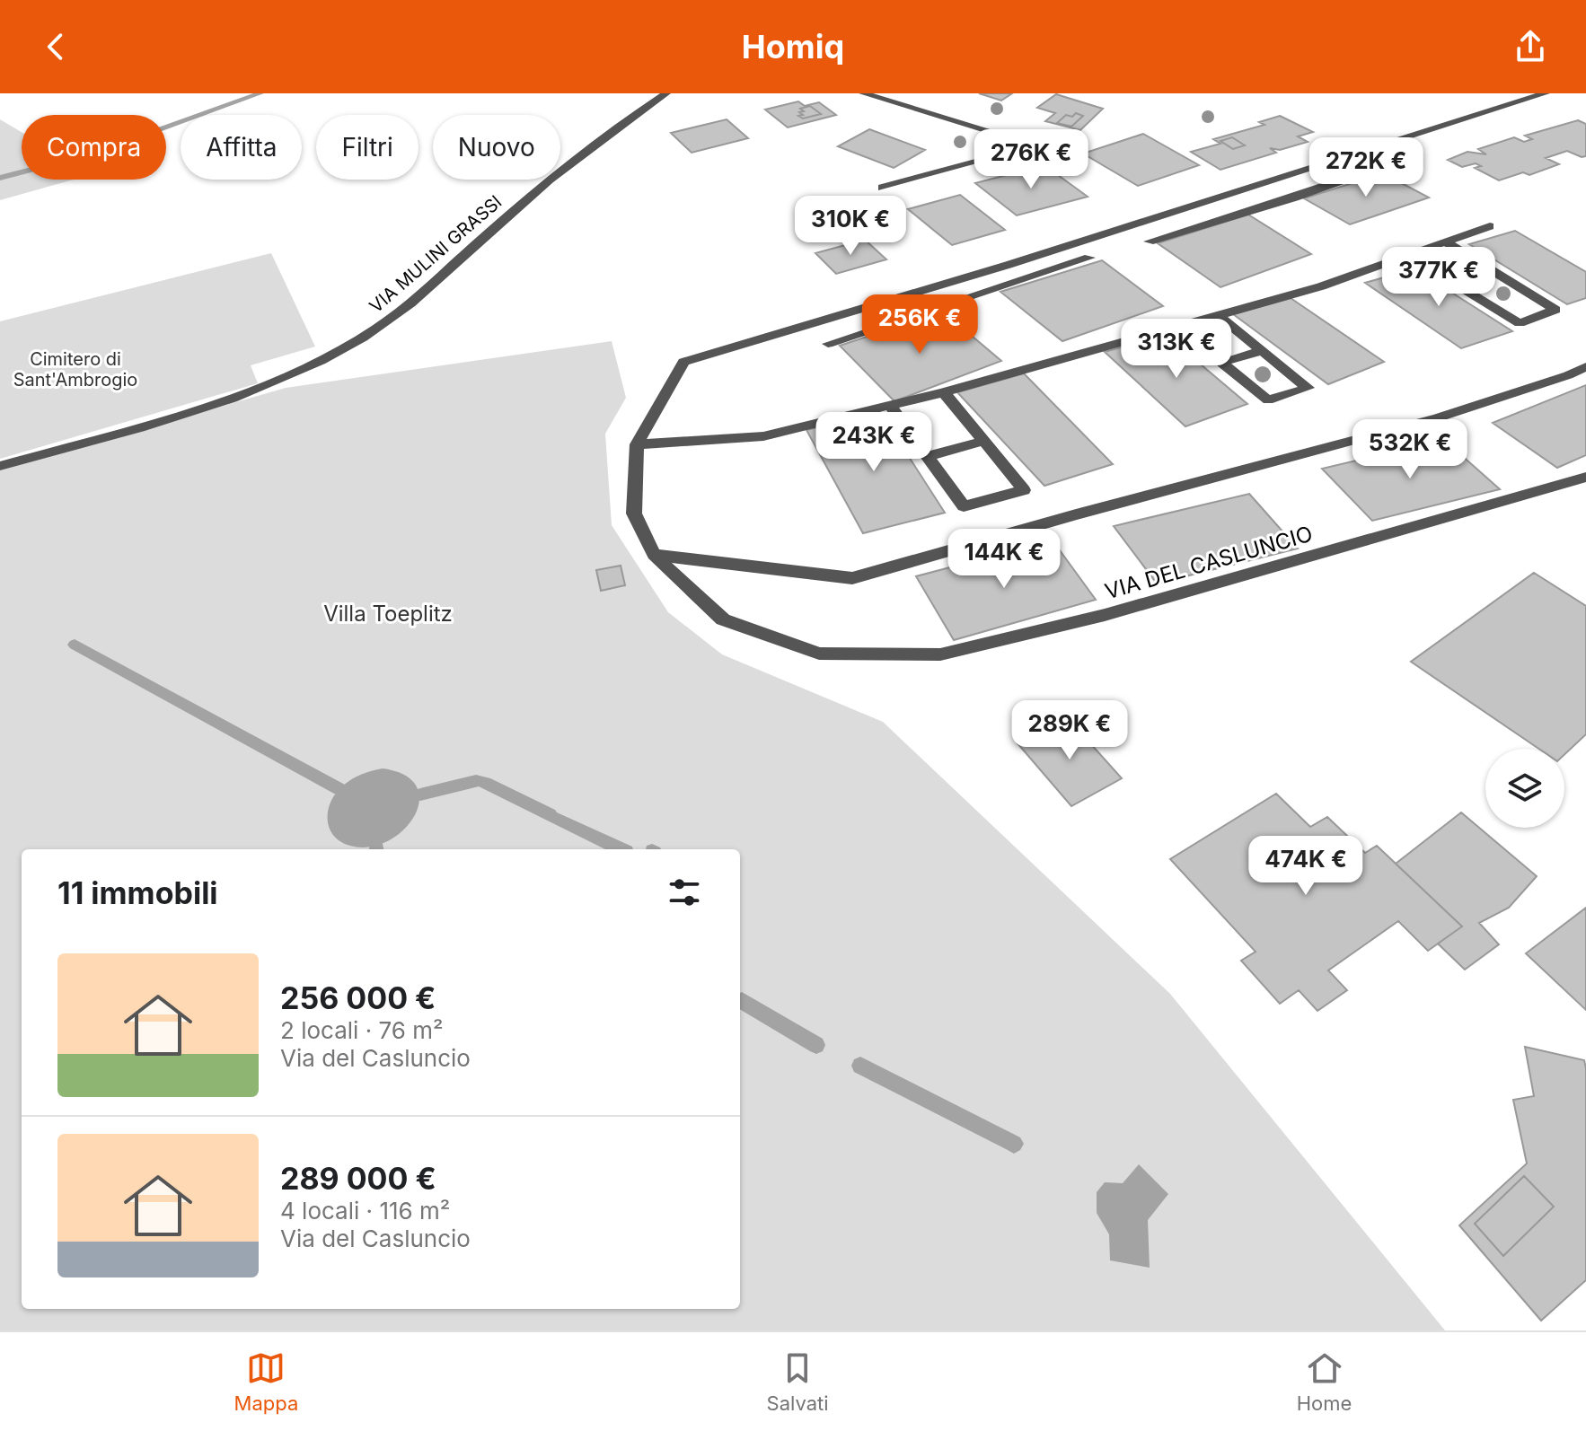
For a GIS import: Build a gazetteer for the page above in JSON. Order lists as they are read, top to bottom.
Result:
{
  "streets": {
    "street": ["VIA MULINI GRASSI", "VIA DEL CASLUNCIO"]
  },
  "parks": ["Cimitero di Sant'Ambrogio", "Villa Toeplitz"],
  "page": {
    "header": "Homiq",
    "chip": [
      "Compra",
      "Affitta",
      "Filtri",
      "Nuovo"
    ],
    "price": [
      "276K €",
      "272K €",
      "310K €",
      "377K €",
      "256K €",
      "313K €",
      "243K €",
      "532K €",
      "144K €",
      "289K €",
      "474K €"
    ],
    "heading": "11 immobili",
    "list": [
      {
        "name": "256 000 €",
        "note": "2 locali · 76 m² · Via del Casluncio"
      },
      {
        "name": "289 000 €",
        "note": "4 locali · 116 m² · Via del Casluncio"
      }
    ],
    "tabs": ["Mappa", "Salvati", "Home"]
  }
}
